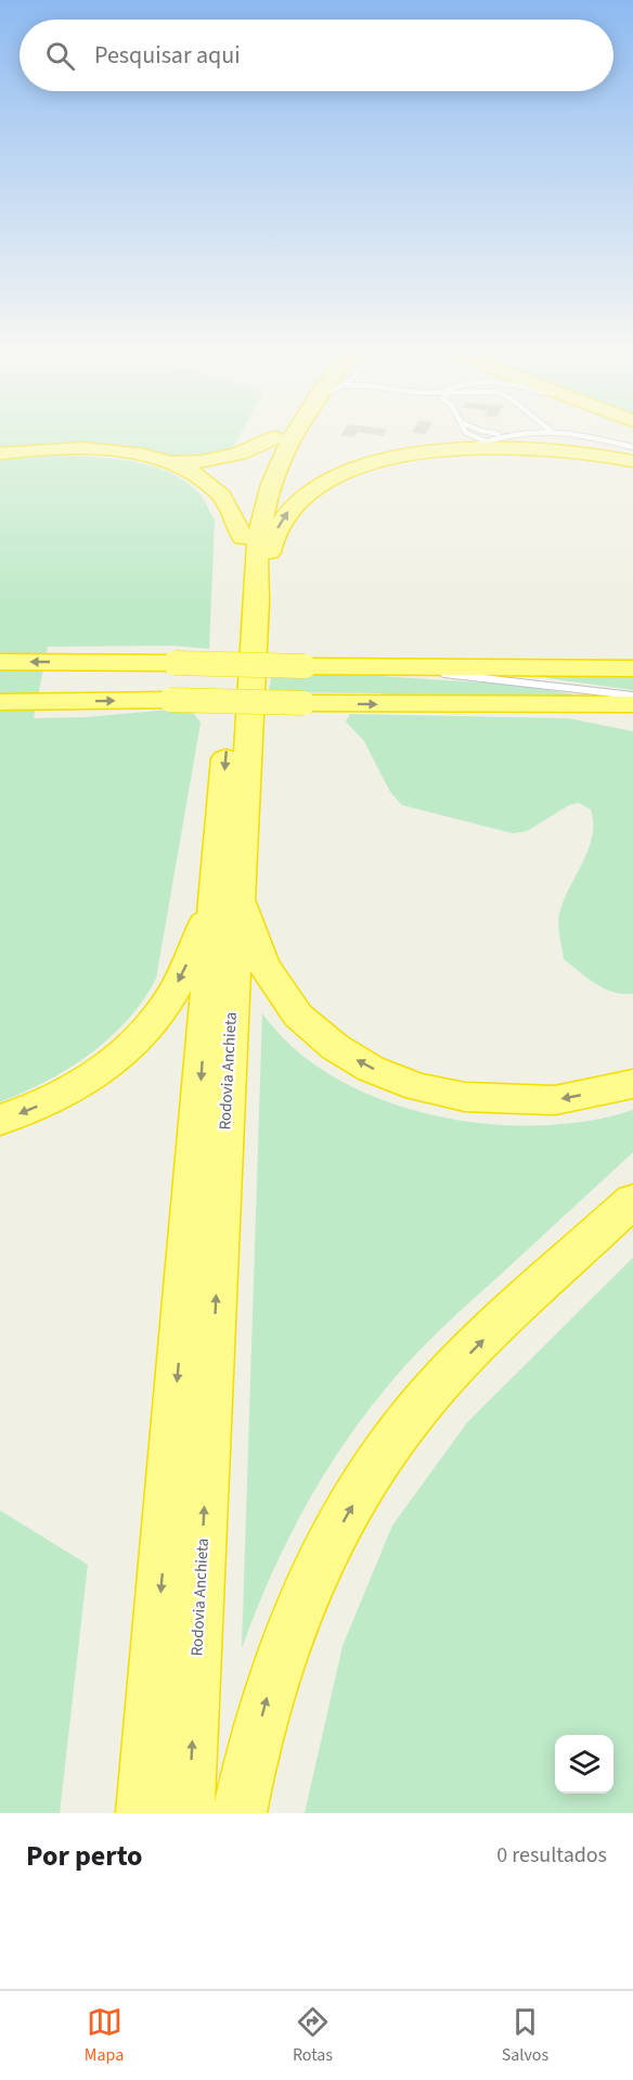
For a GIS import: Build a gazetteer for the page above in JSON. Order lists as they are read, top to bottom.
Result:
{
  "streets": {
    "highway": ["Rodovia Anchieta"]
  },
  "page": {
    "search": "Pesquisar aqui",
    "heading": ["Por perto", "0 resultados"],
    "nav": ["Mapa", "Rotas", "Salvos"]
  }
}
